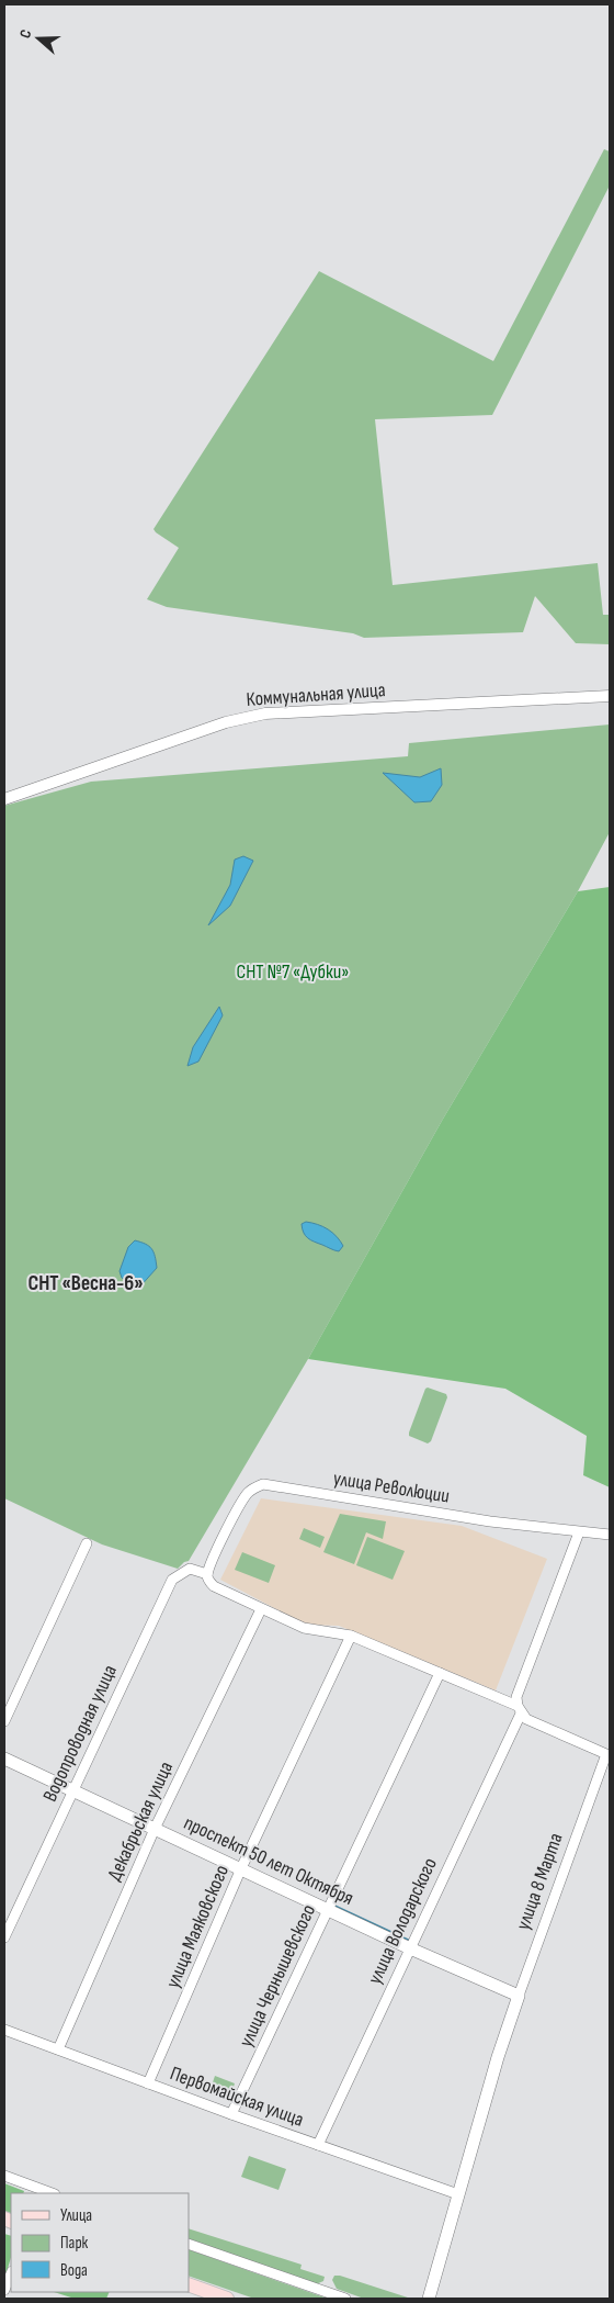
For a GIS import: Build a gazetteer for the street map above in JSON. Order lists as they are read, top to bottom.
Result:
{
  "streets": {
    "main road": ["проспект 50 лет Октября", "улица 8 Марта"],
    "street": [
      "Коммунальная улица",
      "улица Революции",
      "Водопроводная улица",
      "Декабрьская улица",
      "улица Володарского",
      "улица Маяковского",
      "улица Чернышевского",
      "Первомайская улица"
    ]
  },
  "crossings": [
    ["улица Революции", "Водопроводная улица"],
    ["Водопроводная улица", "проспект 50 лет Октября"],
    ["Декабрьская улица", "проспект 50 лет Октября"],
    ["Декабрьская улица", "Первомайская улица"],
    ["проспект 50 лет Октября", "улица 8 Марта"],
    ["проспект 50 лет Октября", "улица Володарского"],
    ["проспект 50 лет Октября", "улица Маяковского"],
    ["проспект 50 лет Октября", "улица Чернышевского"],
    ["улица 8 Марта", "улица Володарского"],
    ["улица 8 Марта", "Первомайская улица"],
    ["улица Володарского", "Первомайская улица"],
    ["улица Маяковского", "Первомайская улица"],
    ["улица Чернышевского", "Первомайская улица"]
  ],
  "districts": ["СНТ «Весна-6»"],
  "parks": ["СНТ №7 «Дубки»"],
  "legend": ["Улица", "Парк", "Вода"],
  "north": "left"
}
